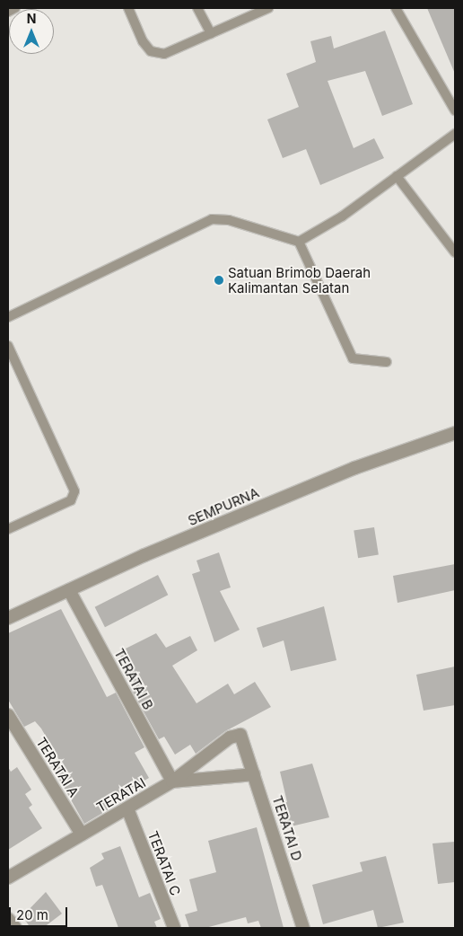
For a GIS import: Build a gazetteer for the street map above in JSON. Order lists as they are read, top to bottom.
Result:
{
  "streets": {
    "street": [
      "SEMPURNA",
      "TERATAI B",
      "TERATAI A",
      "TERATAI",
      "TERATAI D",
      "TERATAI C"
    ]
  },
  "crossings": [
    ["SEMPURNA", "TERATAI B"],
    ["TERATAI B", "TERATAI"],
    ["TERATAI A", "TERATAI"],
    ["TERATAI", "TERATAI D"],
    ["TERATAI", "TERATAI C"]
  ],
  "places": ["Satuan Brimob Daerah Kalimantan Selatan"],
  "scale_bar": "20 m",
  "north": "top"
}
